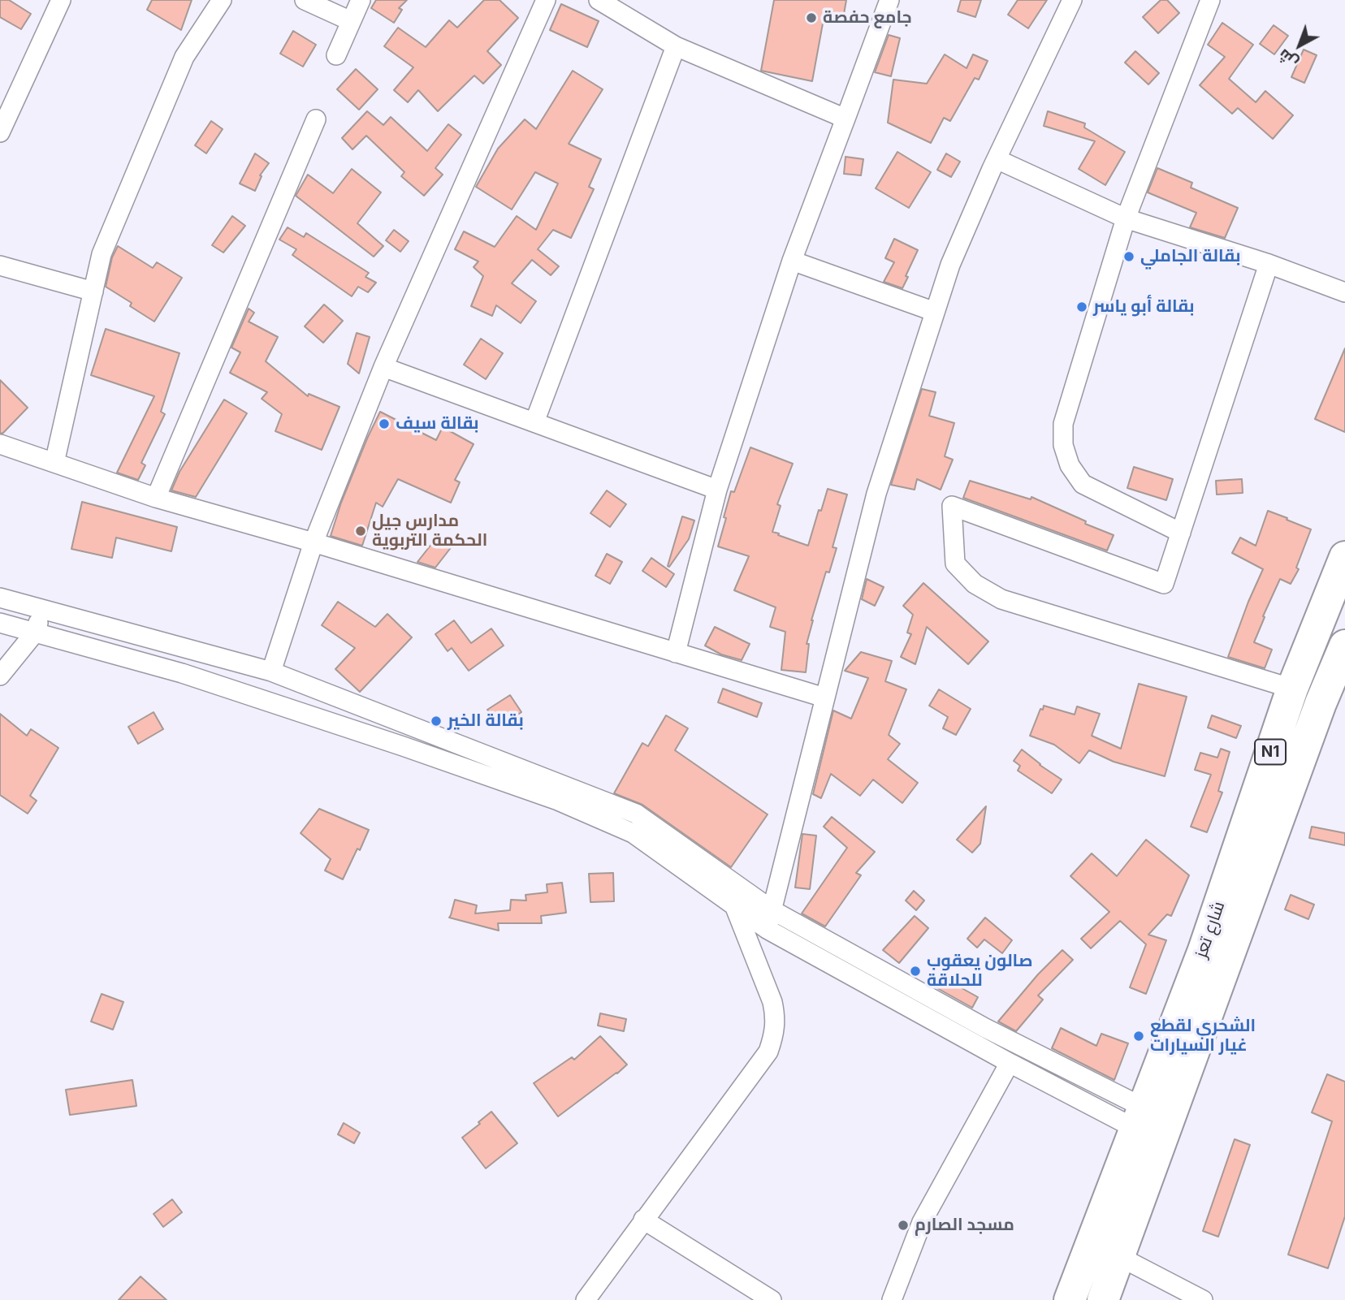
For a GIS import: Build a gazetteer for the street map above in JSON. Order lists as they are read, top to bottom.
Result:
{
  "streets": {
    "highway": ["N1", "شارع تعز"]
  },
  "places": [
    "جامع حفصة",
    "بقالة الجاملي",
    "بقالة أبو ياسر",
    "بقالة سيف",
    "مدارس جيل الحكمة التربوية",
    "بقالة الخير",
    "صالون يعقوب للحلاقة",
    "الشحري لقطع غيار السيارات",
    "مسجد الصارم"
  ],
  "north": "bottom left"
}
